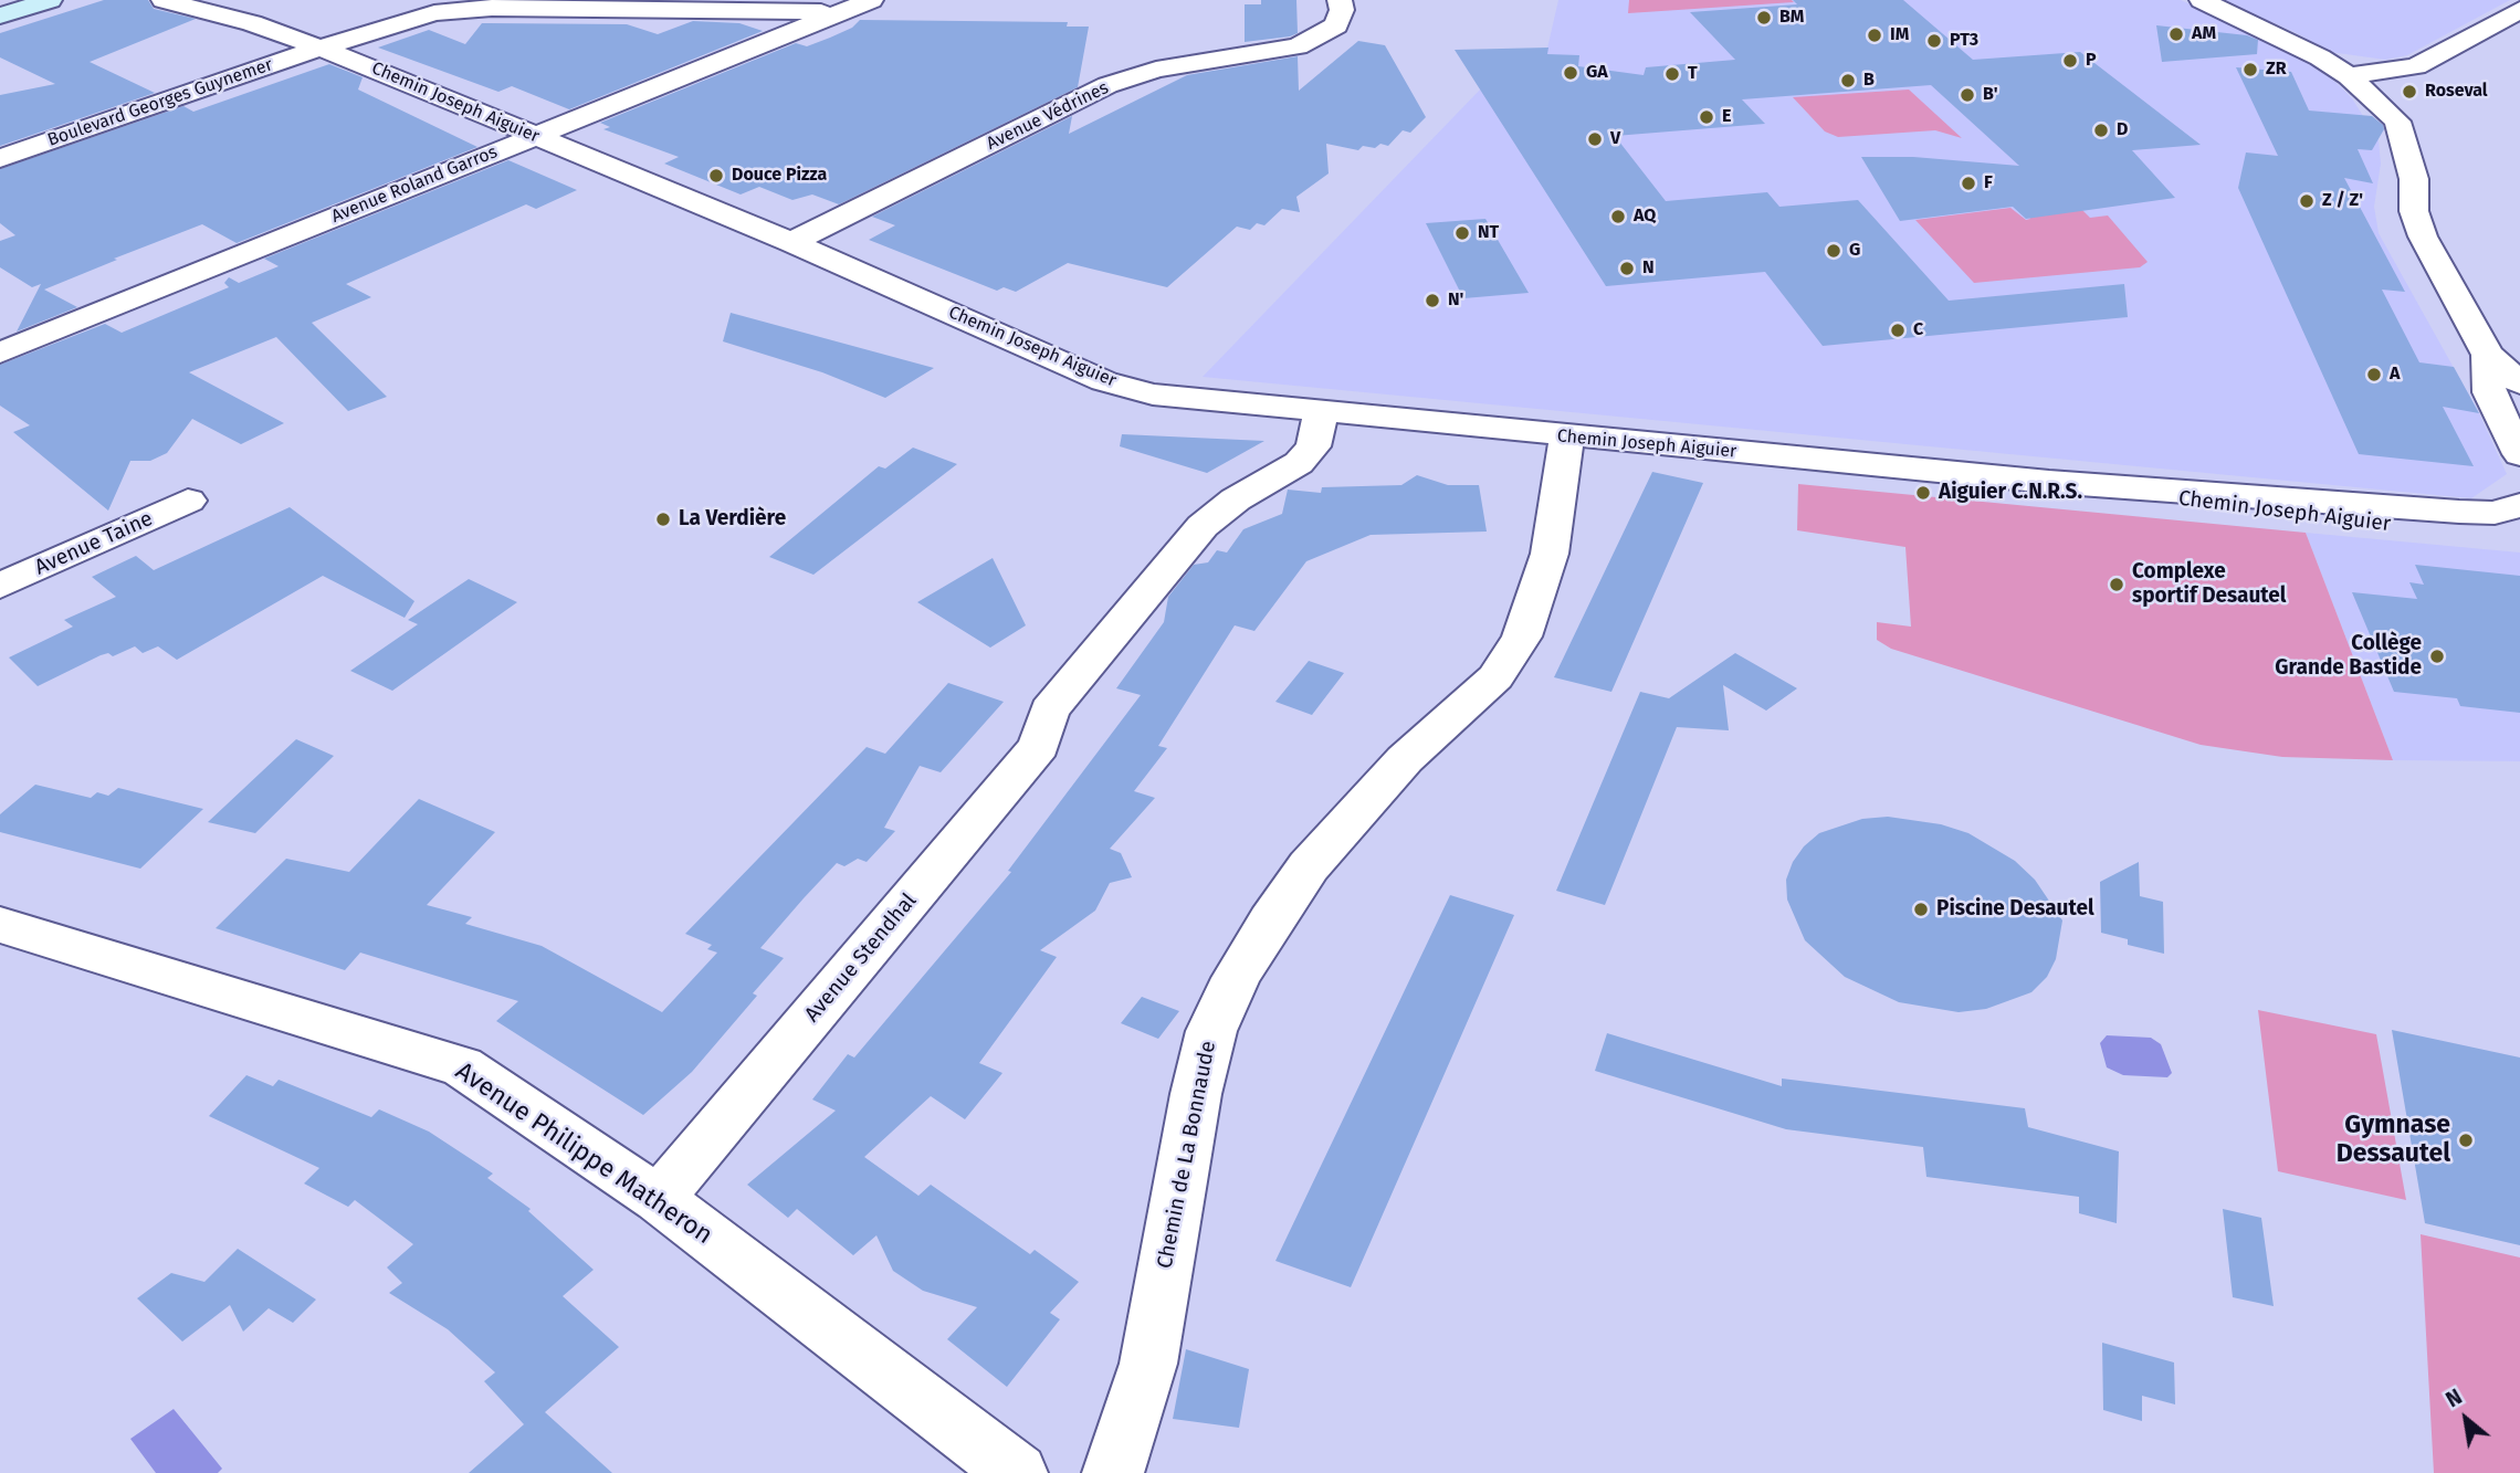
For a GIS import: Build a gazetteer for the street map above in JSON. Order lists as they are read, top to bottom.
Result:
{
  "streets": {
    "street": [
      "Boulevard Georges Guynemer",
      "Chemin Joseph Aiguier",
      "Avenue Védrines",
      "Avenue Roland Garros",
      "Avenue Taine",
      "Avenue Stendhal",
      "Avenue Philippe Matheron",
      "Chemin de La Bonnaude"
    ]
  },
  "crossings": [
    ["Boulevard Georges Guynemer", "Chemin Joseph Aiguier"],
    ["Chemin Joseph Aiguier", "Avenue Védrines"],
    ["Chemin Joseph Aiguier", "Avenue Roland Garros"],
    ["Chemin Joseph Aiguier", "Avenue Stendhal"],
    ["Chemin Joseph Aiguier", "Chemin de La Bonnaude"],
    ["Avenue Stendhal", "Avenue Philippe Matheron"]
  ],
  "places": [
    "BM",
    "AM",
    "IM",
    "PT3",
    "P",
    "ZR",
    "GA",
    "T",
    "B",
    "Roseval",
    "B'",
    "E",
    "D",
    "V",
    "Douce Pizza",
    "F",
    "Z / Z'",
    "AQ",
    "NT",
    "G",
    "N",
    "N'",
    "C",
    "A",
    "Aiguier C.N.R.S.",
    "La Verdière",
    "Complexe sportif Desautel",
    "Collège Grande Bastide",
    "Piscine Desautel",
    "Gymnase Dessautel"
  ],
  "north": "top left"
}
